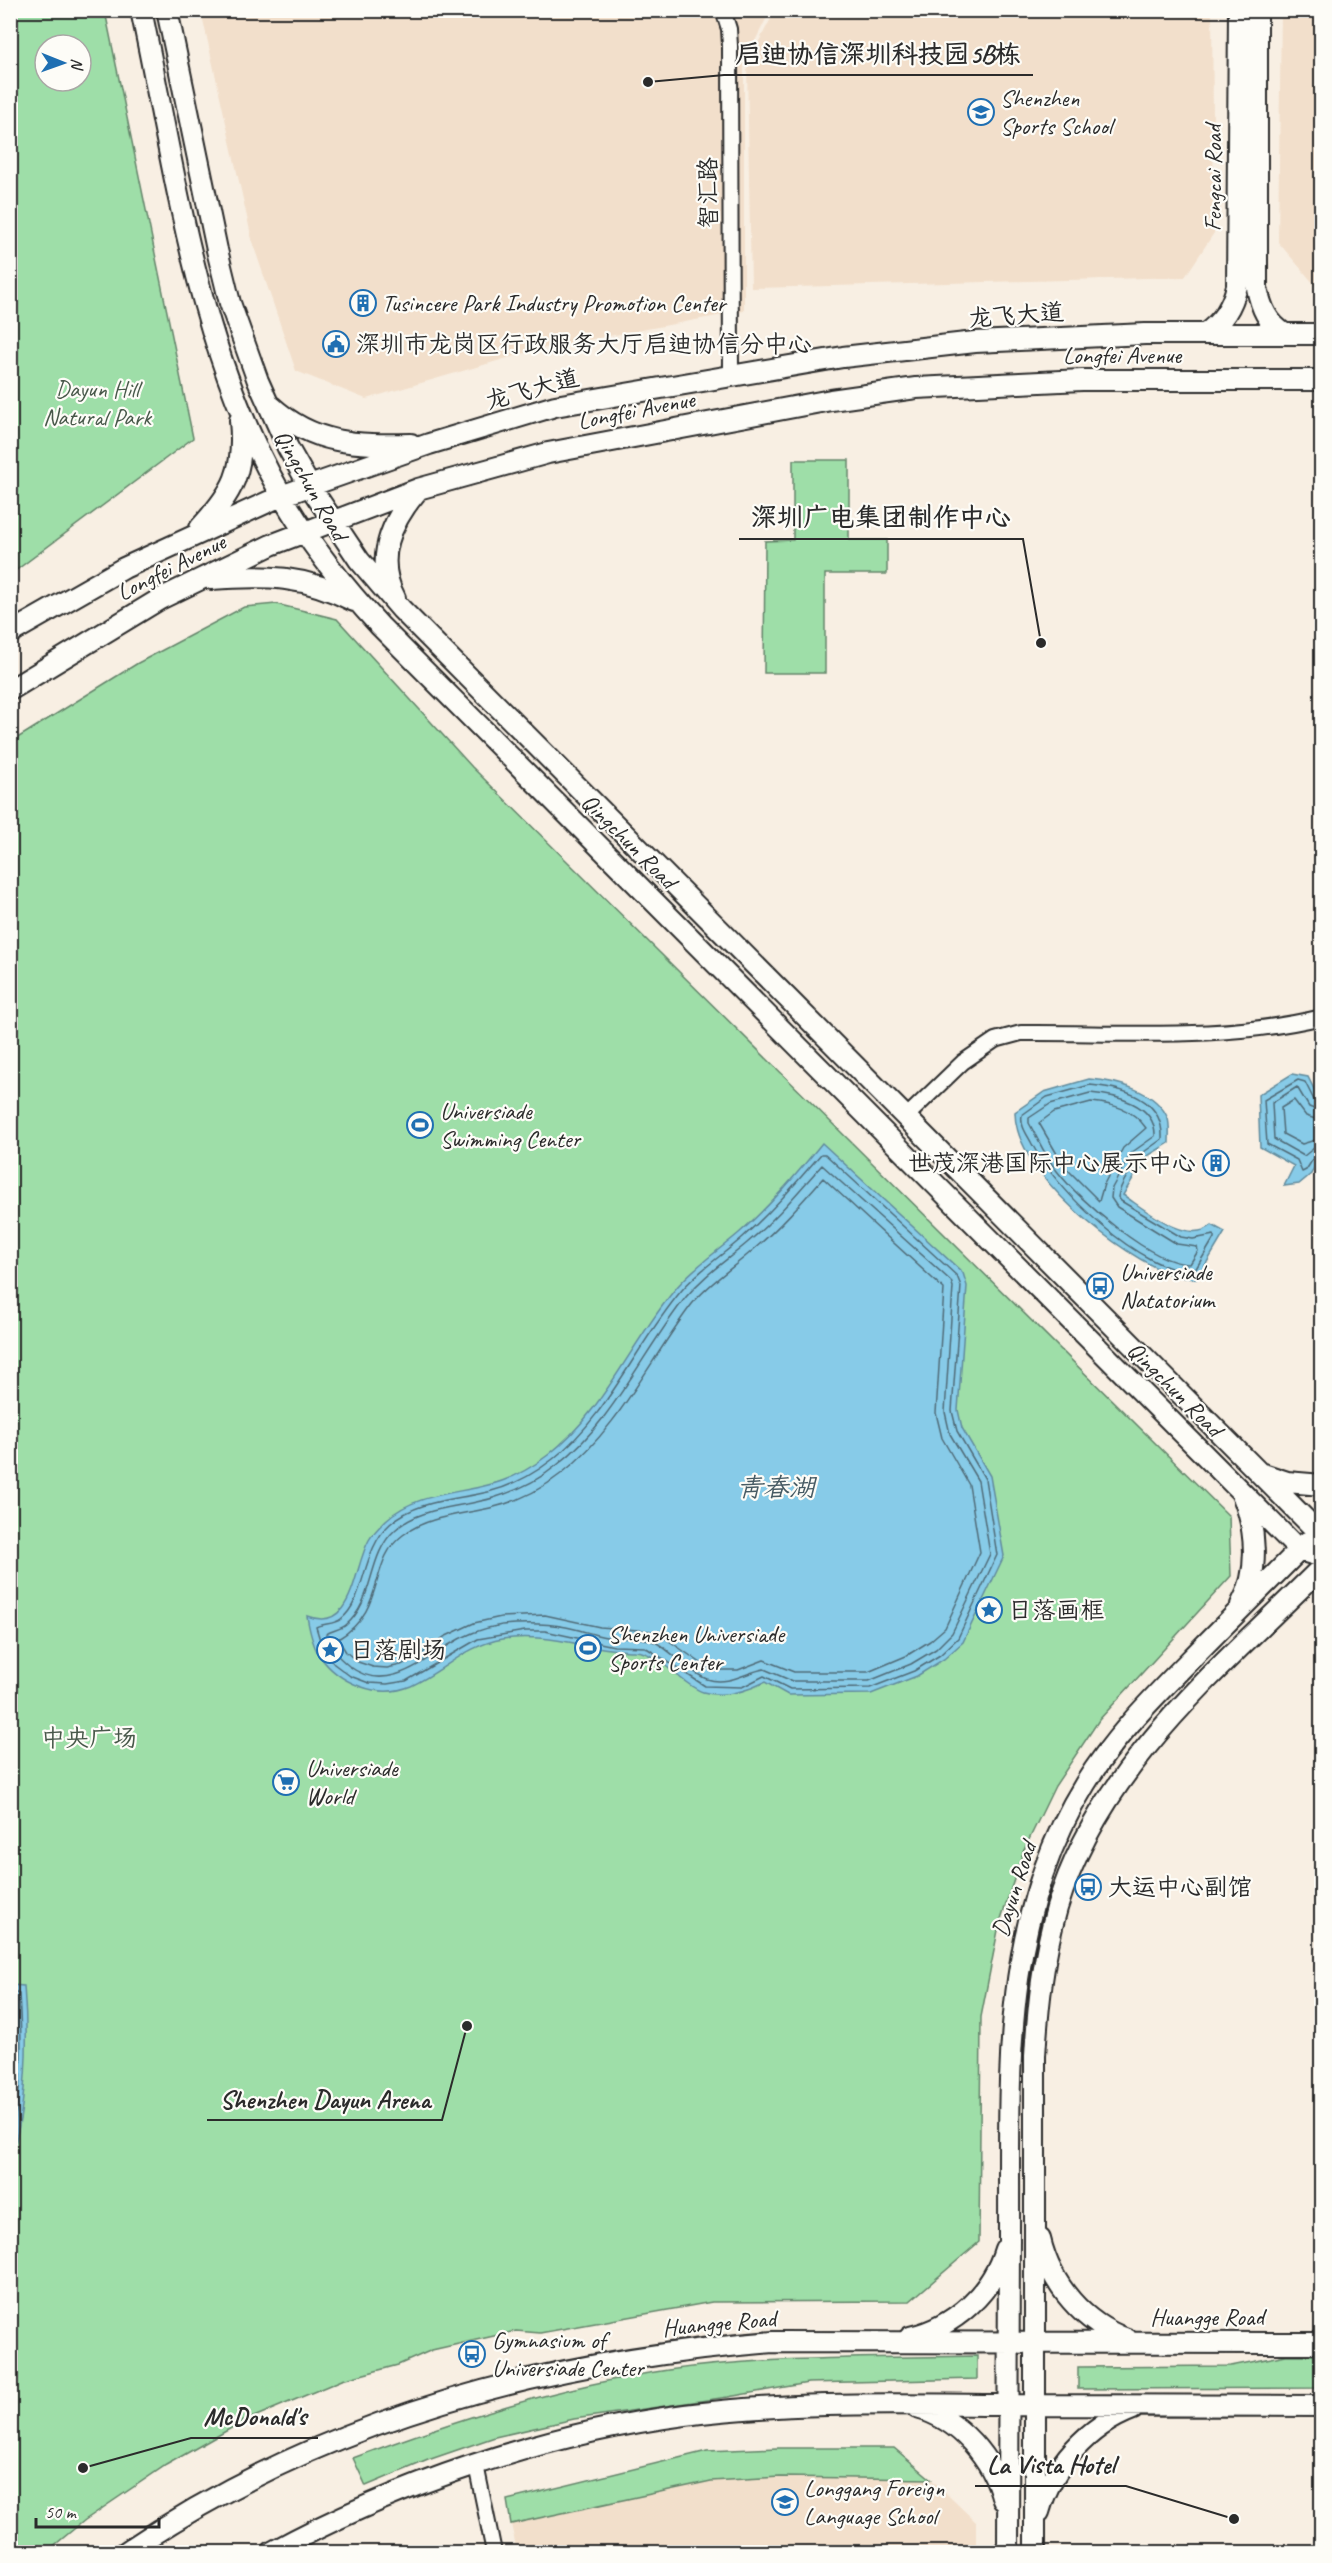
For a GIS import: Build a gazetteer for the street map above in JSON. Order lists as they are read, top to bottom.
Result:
{
  "streets": {
    "street": [
      "Fengcai Road",
      "智汇路",
      "龙飞大道",
      "Longfei Avenue",
      "Qingchun Road",
      "Dayun Road",
      "Huangge Road"
    ]
  },
  "crossings": [
    ["Fengcai Road", "龙飞大道"],
    ["智汇路", "龙飞大道"],
    ["龙飞大道", "Qingchun Road"],
    ["Longfei Avenue", "Qingchun Road"],
    ["Qingchun Road", "Dayun Road"],
    ["Dayun Road", "Huangge Road"]
  ],
  "water": ["青春湖"],
  "parks": ["Dayun Hill Natural Park", "中央广场"],
  "places": {
    "other": [
      "启迪协信深圳科技园5B栋",
      "深圳广电集团制作中心",
      "Shenzhen Dayun Arena",
      "McDonald's",
      "La Vista Hotel"
    ],
    "school or university": ["Shenzhen Sports School", "Longgang Foreign Language School"],
    "building": ["Tusincere Park Industry Promotion Center", "世茂深港国际中心展示中心"],
    "public building": ["深圳市龙岗区行政服务大厅启迪协信分中心"],
    "sports": ["Universiade Swimming Center", "Shenzhen Universiade Sports Center"],
    "bus stop": ["Universiade Natatorium", "大运中心副馆", "Gymnasium of Universiade Center"],
    "place": ["日落画框", "日落剧场"],
    "supermarket": ["Universiade World"]
  },
  "scale_bar": "50 m",
  "north": "right"
}
